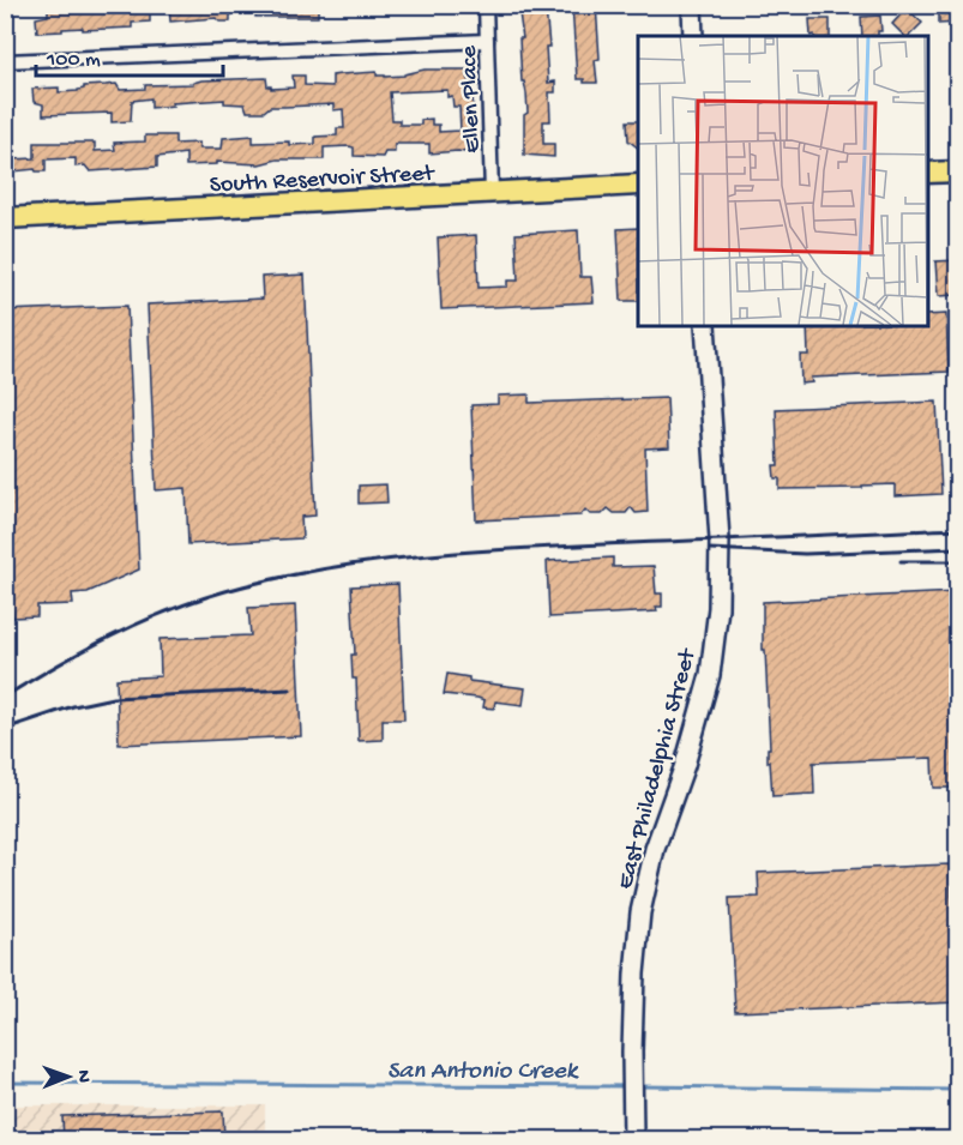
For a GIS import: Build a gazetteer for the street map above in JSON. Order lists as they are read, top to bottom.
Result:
{
  "streets": {
    "main road": ["South Reservoir Street"],
    "street": ["Ellen Place", "East Philadelphia Street"]
  },
  "crossings": [
    ["Ellen Place", "South Reservoir Street"]
  ],
  "water": ["San Antonio Creek"],
  "scale_bar": "100 m",
  "north": "right"
}
